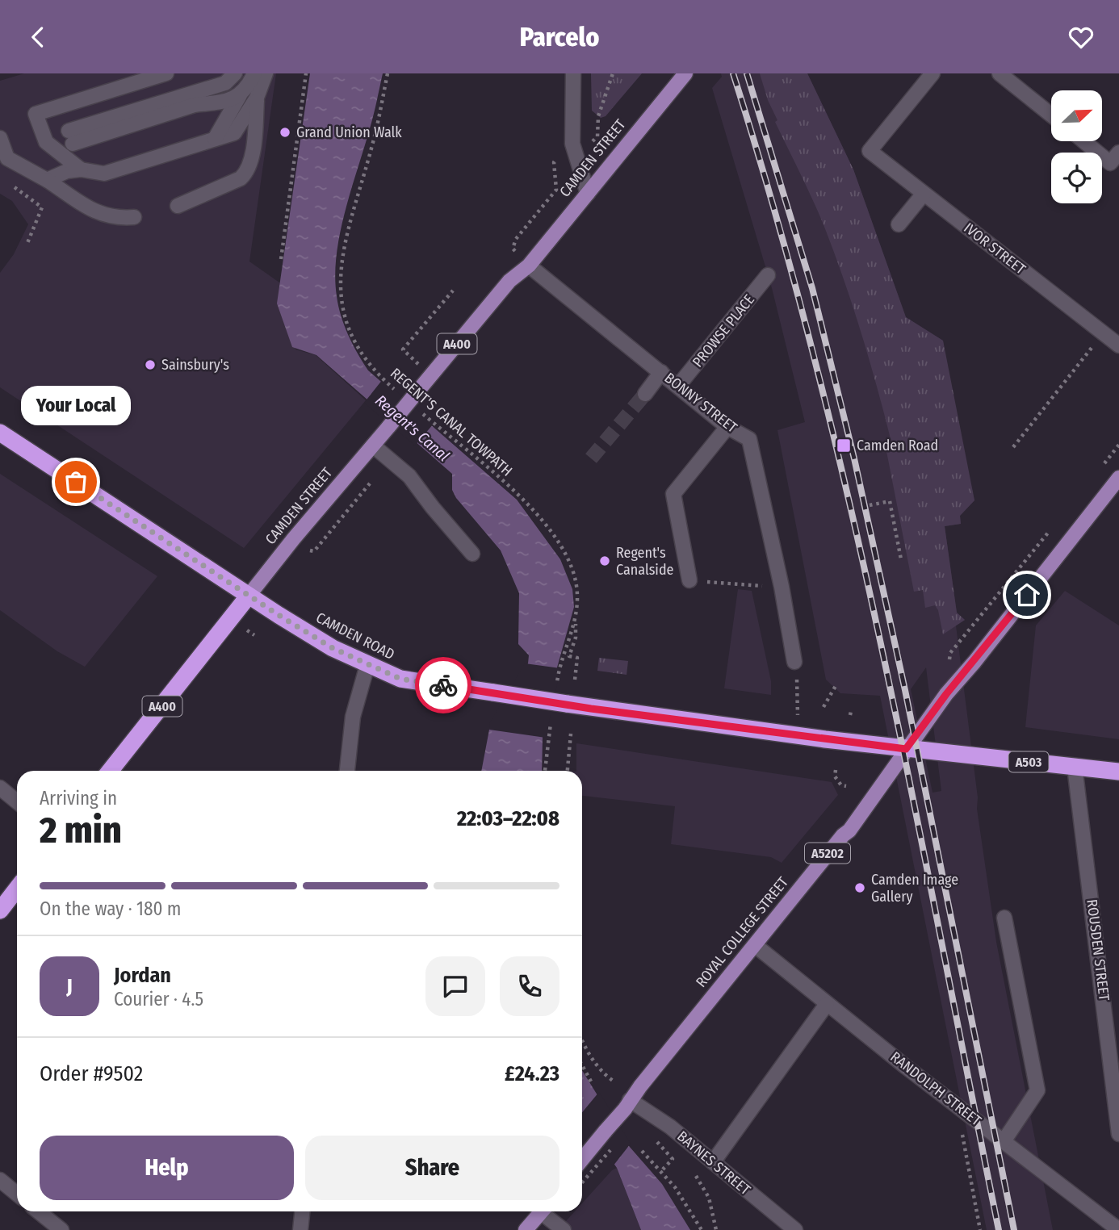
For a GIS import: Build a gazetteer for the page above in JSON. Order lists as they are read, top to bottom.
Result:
{
  "streets": {
    "highway": [
      "CAMDEN STREET",
      "A400",
      "CAMDEN ROAD",
      "A503"
    ],
    "main road": ["A5202", "ROYAL COLLEGE STREET"],
    "street": [
      "IVOR STREET",
      "PROWSE PLACE",
      "BONNY STREET",
      "ROUSDEN STREET",
      "RANDOLPH STREET",
      "BAYNES STREET"
    ],
    "path": ["REGENT'S CANAL TOWPATH"]
  },
  "crossings": [
    ["CAMDEN STREET", "BONNY STREET"],
    ["CAMDEN STREET", "REGENT'S CANAL TOWPATH"],
    ["CAMDEN STREET", "CAMDEN ROAD"],
    ["PROWSE PLACE", "BONNY STREET"],
    ["CAMDEN ROAD", "ROYAL COLLEGE STREET"],
    ["CAMDEN ROAD", "ROUSDEN STREET"],
    ["ROYAL COLLEGE STREET", "RANDOLPH STREET"],
    ["ROYAL COLLEGE STREET", "BAYNES STREET"]
  ],
  "water": ["Regent's Canal"],
  "places": {
    "other": [
      "Grand Union Walk",
      "Sainsbury's",
      "Your Local",
      "Regent's Canalside",
      "Camden Image Gallery"
    ],
    "transit": ["Camden Road"]
  },
  "north": "top right",
  "page": {
    "header": "Parcelo",
    "bubble": "Your Local",
    "heading": ["2 min", "Arriving in", "22:03–22:08"],
    "panel": [
      "Jordan",
      "Courier · 4.5",
      "Order #9502",
      "£24.23"
    ],
    "bar": "On the way · 180 m",
    "round": "J",
    "buttons": ["Help", "Share"]
  }
}
